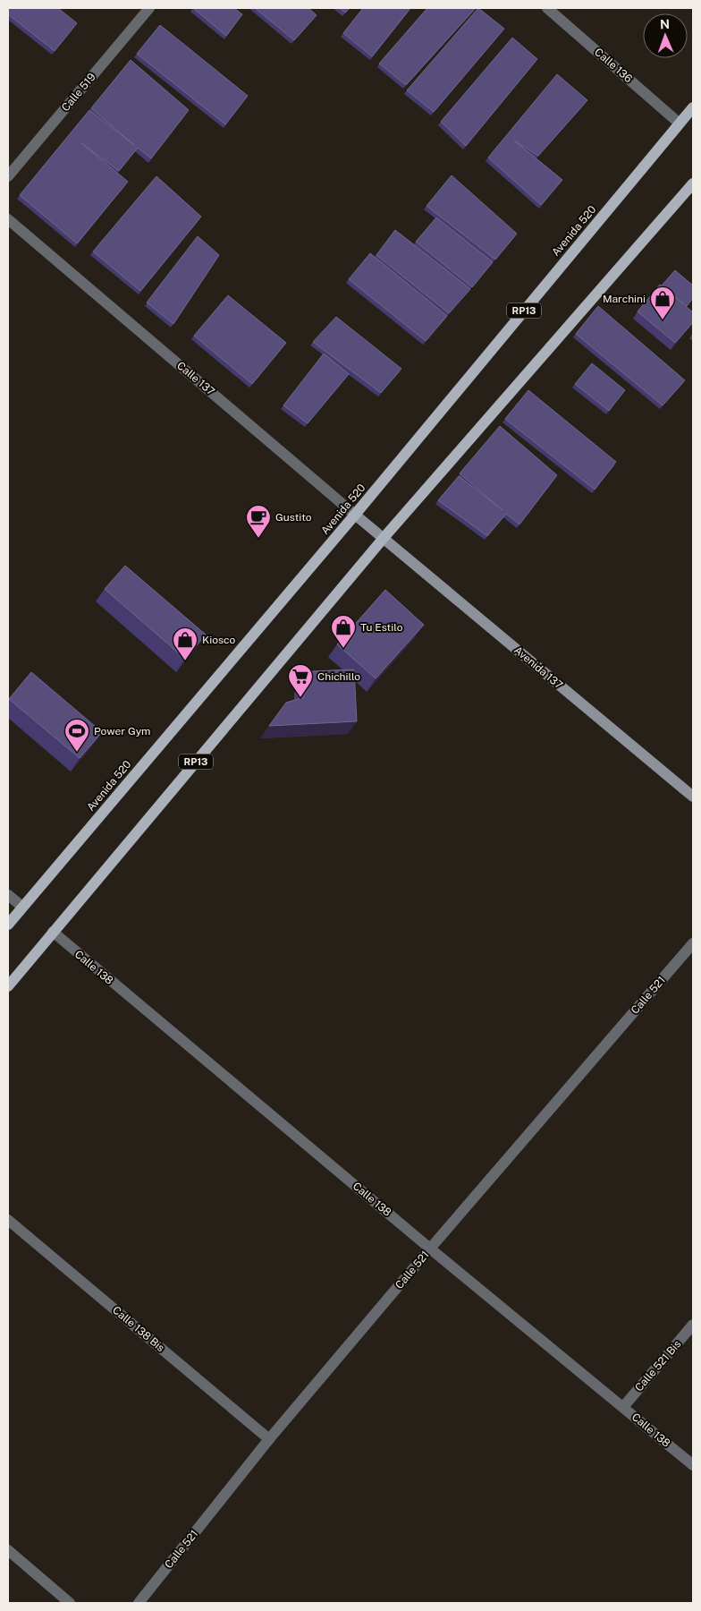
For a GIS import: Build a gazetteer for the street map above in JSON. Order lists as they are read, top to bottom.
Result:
{
  "streets": {
    "main road": ["Avenida 520", "RP13"],
    "street": [
      "Calle 136",
      "Calle 519",
      "Calle 137",
      "Avenida 137",
      "Calle 138",
      "Calle 521",
      "Calle 138 Bis",
      "Calle 521 Bis"
    ]
  },
  "crossings": [
    ["Calle 136", "Avenida 520"],
    ["Avenida 520", "Calle 137"],
    ["RP13", "Calle 137"],
    ["RP13", "Avenida 137"],
    ["RP13", "Calle 138"],
    ["Calle 137", "Avenida 137"],
    ["Calle 138", "Calle 521"],
    ["Calle 138", "Calle 521 Bis"],
    ["Calle 521", "Calle 138 Bis"]
  ],
  "places": {
    "shop": ["Marchini", "Tu Estilo", "Kiosco"],
    "cafe": ["Gustito"],
    "supermarket": ["Chichillo"],
    "sports": ["Power Gym"]
  },
  "north": "top"
}
